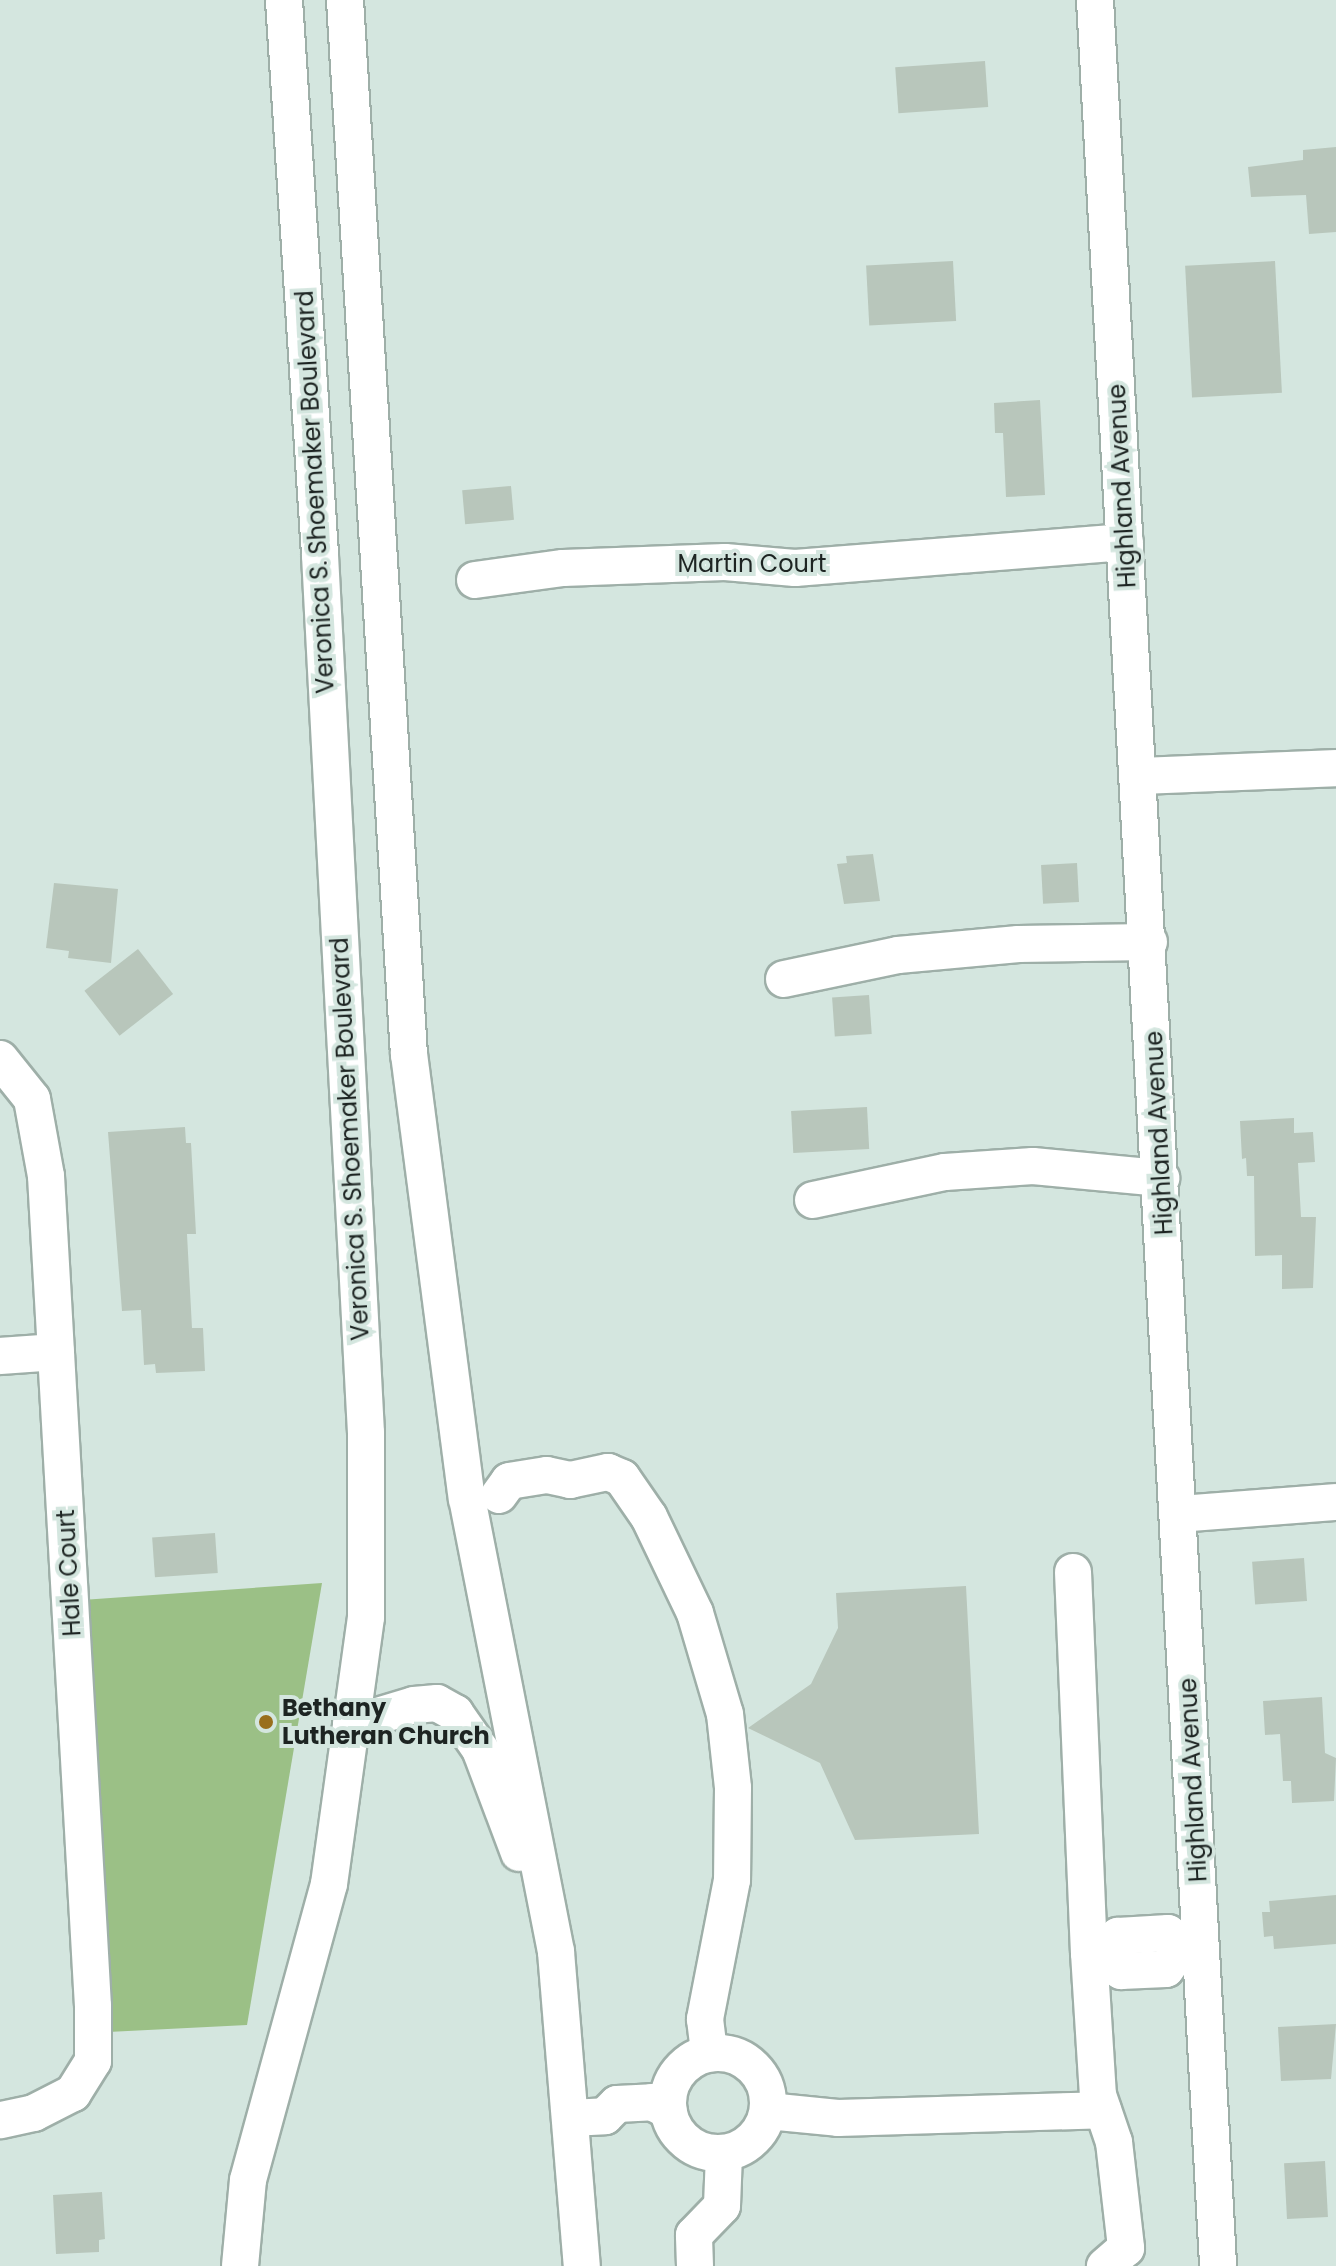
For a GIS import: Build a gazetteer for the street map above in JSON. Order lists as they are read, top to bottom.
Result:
{
  "streets": {
    "street": [
      "Highland Avenue",
      "Veronica S. Shoemaker Boulevard",
      "Martin Court",
      "Hale Court"
    ]
  },
  "crossings": [
    ["Highland Avenue", "Martin Court"]
  ],
  "places": ["Bethany Lutheran Church"]
}
